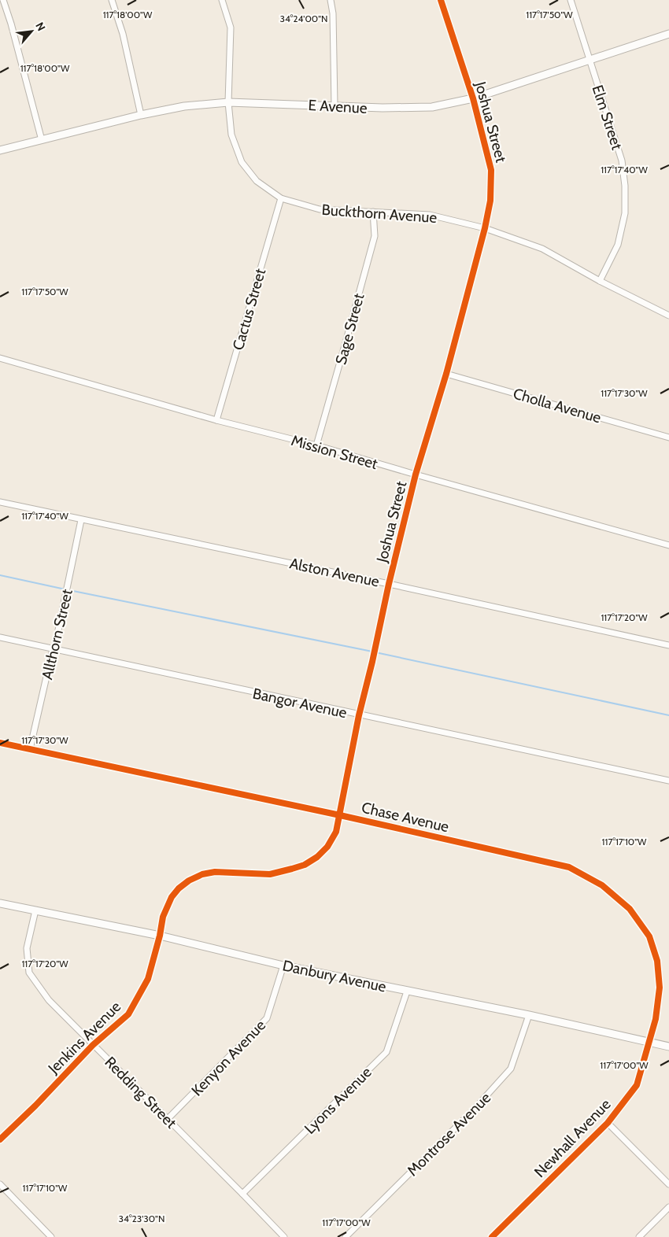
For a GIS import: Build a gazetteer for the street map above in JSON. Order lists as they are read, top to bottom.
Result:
{
  "streets": {
    "street": [
      "E Avenue",
      "Elm Street",
      "Joshua Street",
      "Buckthorn Avenue",
      "Cactus Street",
      "Sage Street",
      "Cholla Avenue",
      "Mission Street",
      "Alston Avenue",
      "Allthorn Street",
      "Bangor Avenue",
      "Chase Avenue",
      "Danbury Avenue",
      "Jenkins Avenue",
      "Kenyon Avenue",
      "Redding Street",
      "Lyons Avenue",
      "Montrose Avenue",
      "Newhall Avenue"
    ]
  },
  "crossings": [
    ["E Avenue", "Elm Street"],
    ["E Avenue", "Joshua Street"],
    ["E Avenue", "Buckthorn Avenue"],
    ["Elm Street", "Buckthorn Avenue"],
    ["Joshua Street", "Buckthorn Avenue"],
    ["Joshua Street", "Cholla Avenue"],
    ["Joshua Street", "Mission Street"],
    ["Joshua Street", "Alston Avenue"],
    ["Joshua Street", "Bangor Avenue"],
    ["Joshua Street", "Chase Avenue"],
    ["Joshua Street", "Danbury Avenue"],
    ["Joshua Street", "Jenkins Avenue"],
    ["Buckthorn Avenue", "Cactus Street"],
    ["Buckthorn Avenue", "Sage Street"],
    ["Cactus Street", "Mission Street"],
    ["Sage Street", "Mission Street"],
    ["Alston Avenue", "Allthorn Street"],
    ["Allthorn Street", "Bangor Avenue"],
    ["Allthorn Street", "Chase Avenue"],
    ["Chase Avenue", "Danbury Avenue"],
    ["Chase Avenue", "Newhall Avenue"],
    ["Danbury Avenue", "Jenkins Avenue"],
    ["Danbury Avenue", "Kenyon Avenue"],
    ["Danbury Avenue", "Redding Street"],
    ["Danbury Avenue", "Lyons Avenue"],
    ["Danbury Avenue", "Montrose Avenue"],
    ["Danbury Avenue", "Newhall Avenue"],
    ["Jenkins Avenue", "Redding Street"],
    ["Kenyon Avenue", "Redding Street"],
    ["Redding Street", "Lyons Avenue"]
  ],
  "north": "top right",
  "coordinates": [
    "117°18'00\"W",
    "117°17'50\"W",
    "34°24'00\"N",
    "117°17'40\"W",
    "117°17'30\"W",
    "117°17'20\"W",
    "117°17'10\"W",
    "117°17'00\"W",
    "34°23'30\"N"
  ]
}
